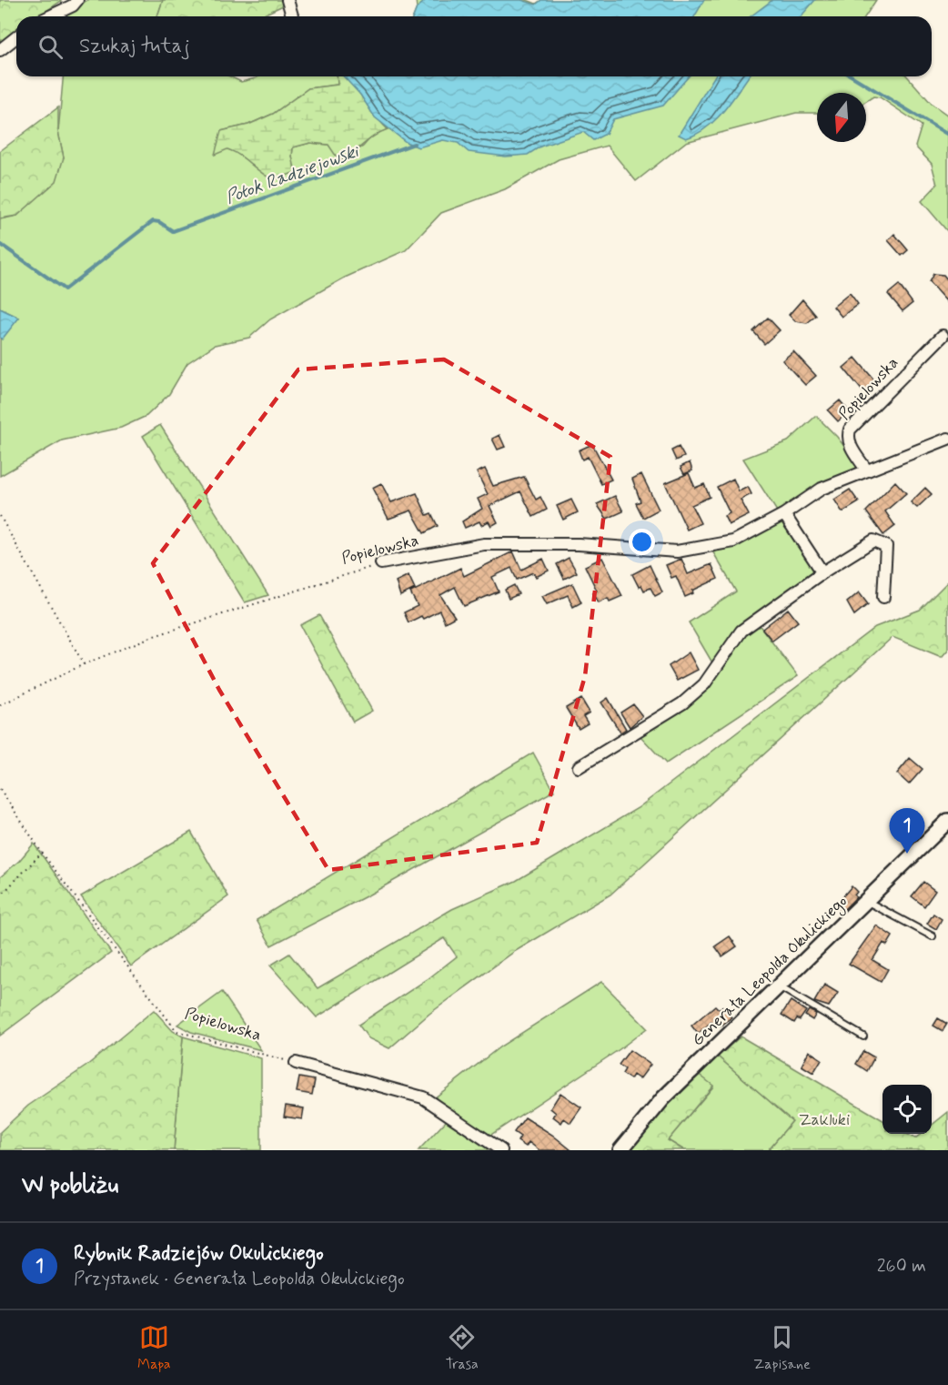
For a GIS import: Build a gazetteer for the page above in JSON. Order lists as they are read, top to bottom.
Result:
{
  "streets": {
    "street": ["Popielowska", "Generała Leopolda Okulickiego"]
  },
  "water": ["Potok Radziejowski"],
  "parks": ["Zakluki"],
  "north": "bottom",
  "page": {
    "search": "Szukaj tutaj",
    "pins": "1",
    "heading": "W pobliżu",
    "list": [
      {
        "mark": "1",
        "name": "Rybnik Radziejów Okulickiego",
        "note": "Przystanek · Generała Leopolda Okulickiego",
        "value": "260 m"
      }
    ],
    "nav": ["Mapa", "Trasa", "Zapisane"]
  }
}
